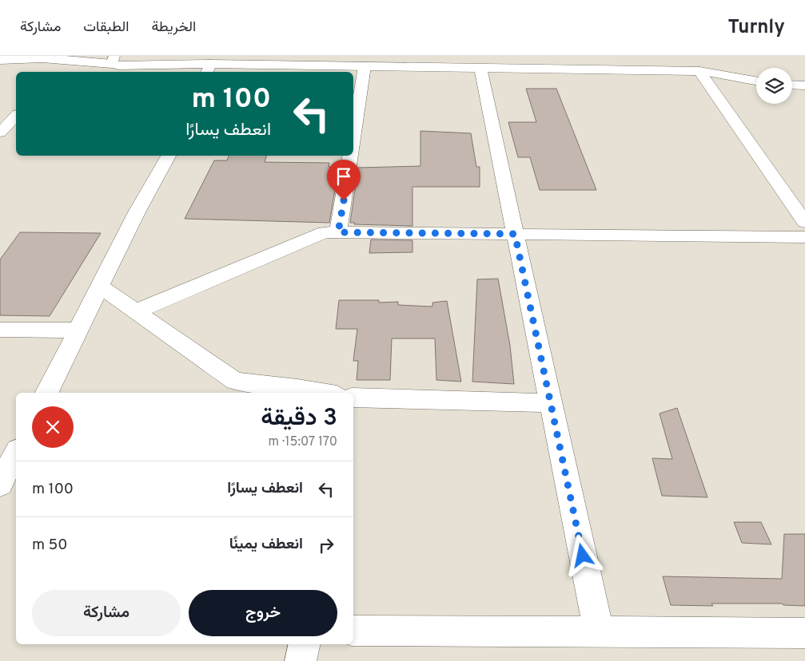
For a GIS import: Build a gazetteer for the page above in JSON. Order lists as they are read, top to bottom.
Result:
{
  "page": {
    "header": "Turnly",
    "nav": ["الخريطة", "الطبقات", "مشاركة"],
    "turn": ["100 m", "انعطف يسارًا"],
    "heading": ["3 دقيقة", "170 m · 15:07"],
    "list": [
      {
        "name": "انعطف يسارًا",
        "value": "100 m"
      },
      {
        "name": "انعطف يمينًا",
        "value": "50 m"
      }
    ],
    "buttons": ["خروج", "مشاركة"]
  }
}
